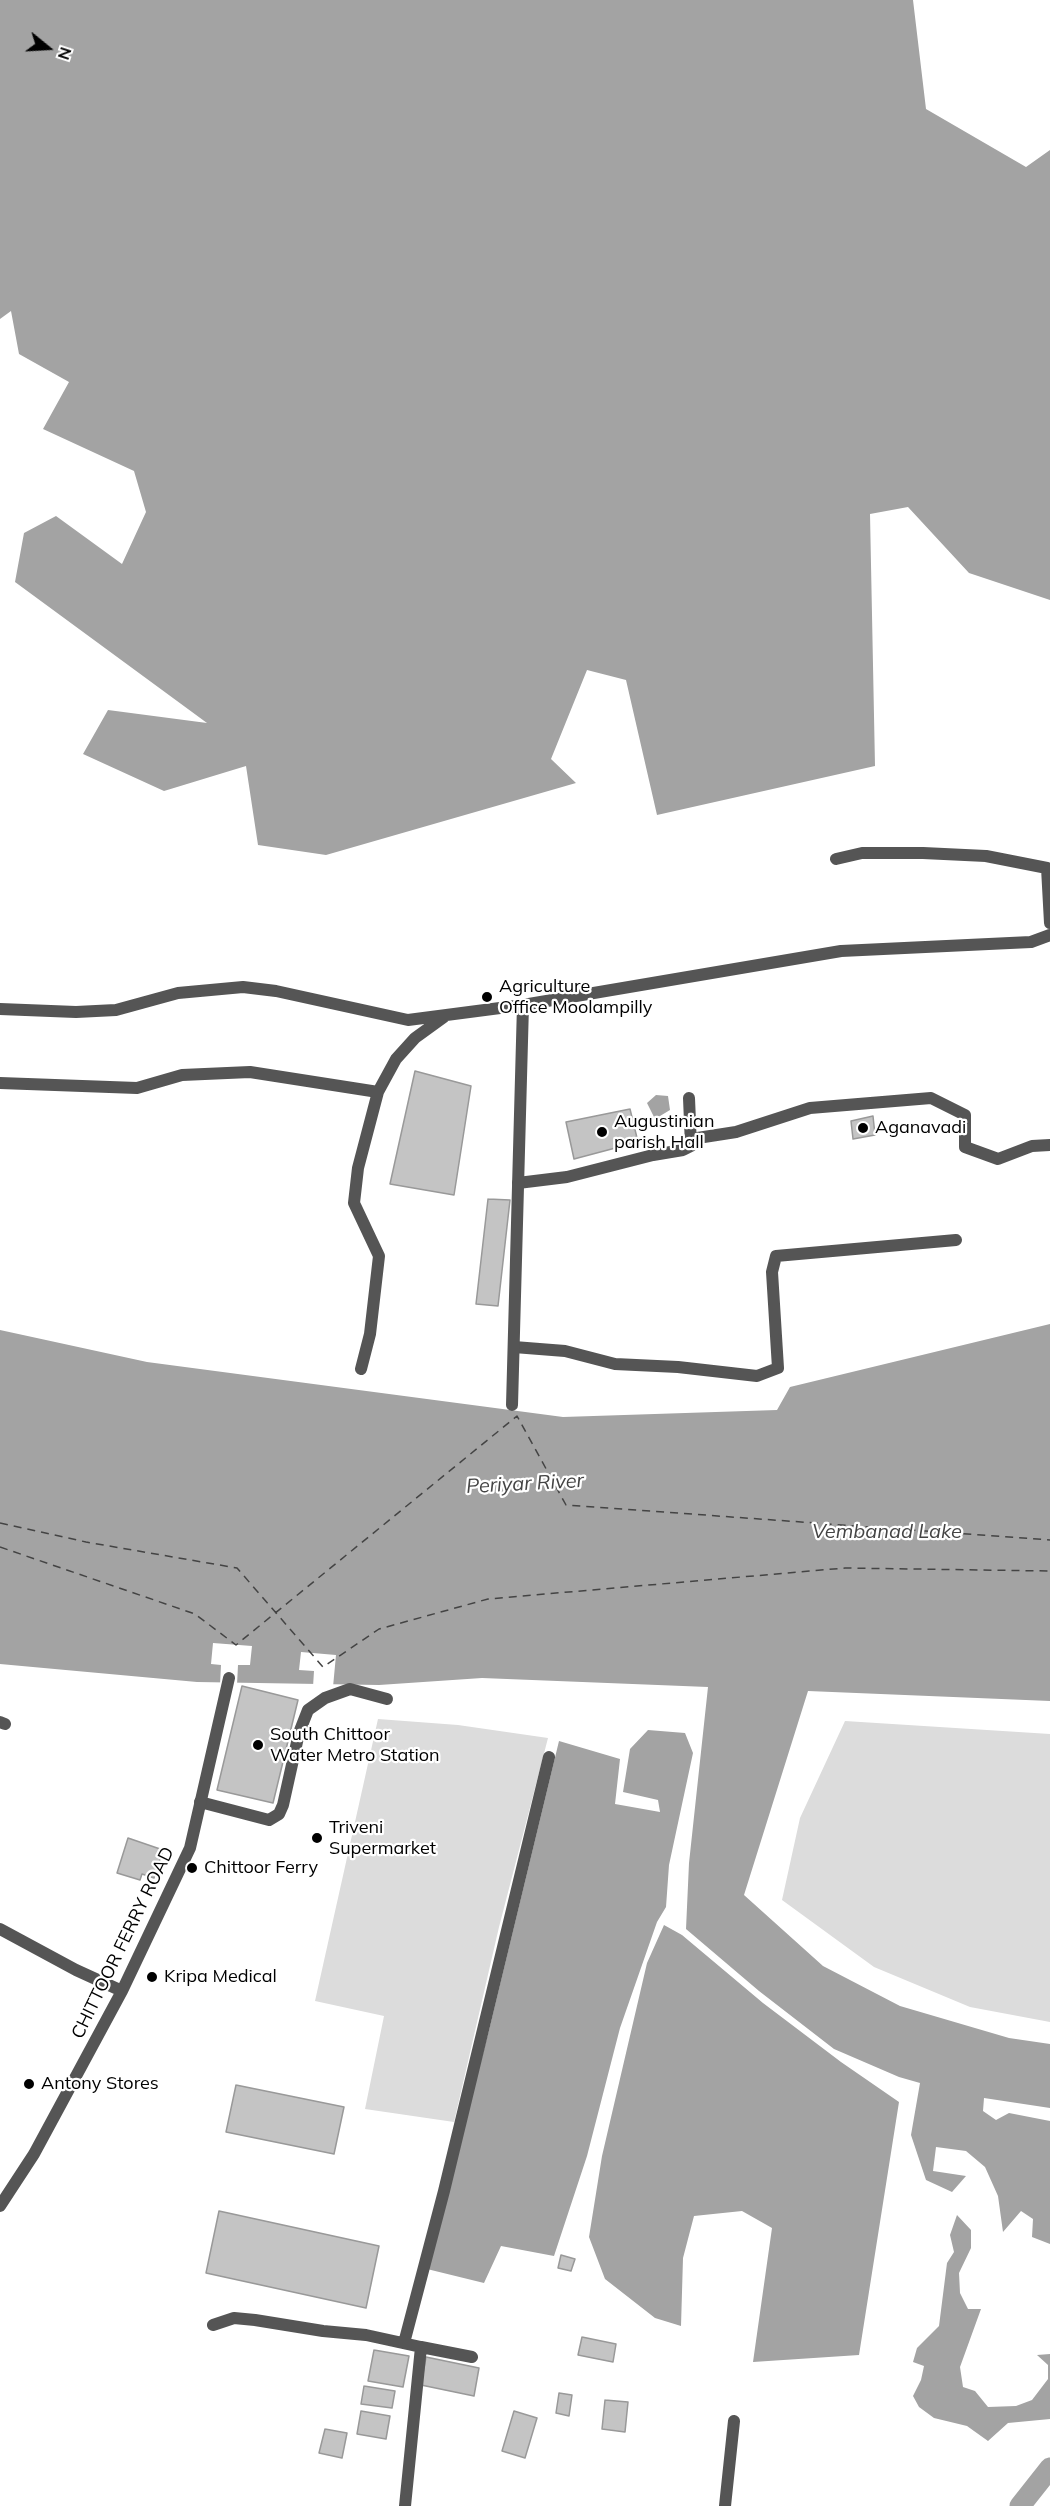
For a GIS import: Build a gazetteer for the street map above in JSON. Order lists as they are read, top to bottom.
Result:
{
  "streets": {
    "street": ["CHITTOOR FERRY ROAD"]
  },
  "water": ["Periyar River", "Vembanad Lake"],
  "places": [
    "Agriculture Office Moolampilly",
    "Aganavadi",
    "Augustinian parish Hall",
    "South Chittoor Water Metro Station",
    "Triveni Supermarket",
    "Chittoor Ferry",
    "Kripa Medical",
    "Antony Stores"
  ],
  "north": "right"
}
